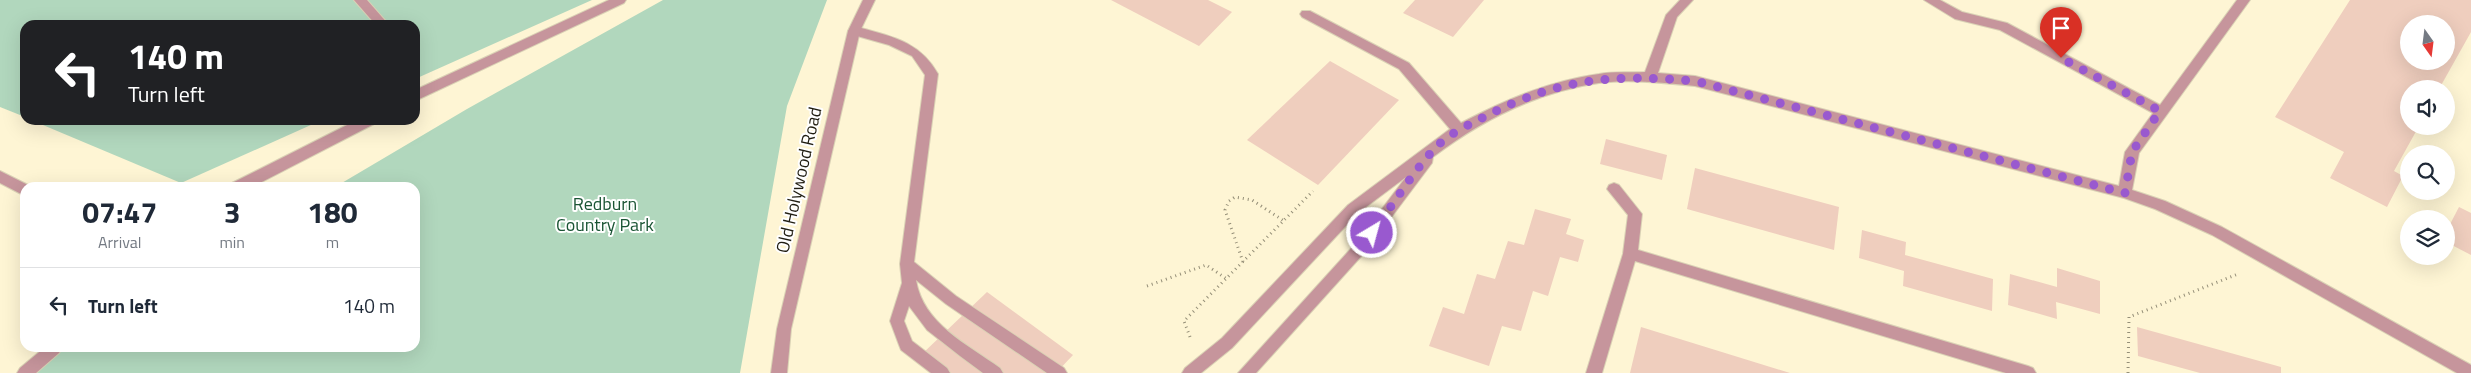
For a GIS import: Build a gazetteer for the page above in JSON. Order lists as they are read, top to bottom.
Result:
{
  "streets": {
    "street": ["Old Holywood Road"]
  },
  "parks": ["Redburn Country Park"],
  "north": "bottom",
  "page": {
    "turn": ["140 m", "Turn left"],
    "eta": [
      "07:47",
      "Arrival",
      "3",
      "min",
      "180",
      "m"
    ],
    "list": [
      {
        "name": "Turn left",
        "value": "140 m"
      }
    ]
  }
}
